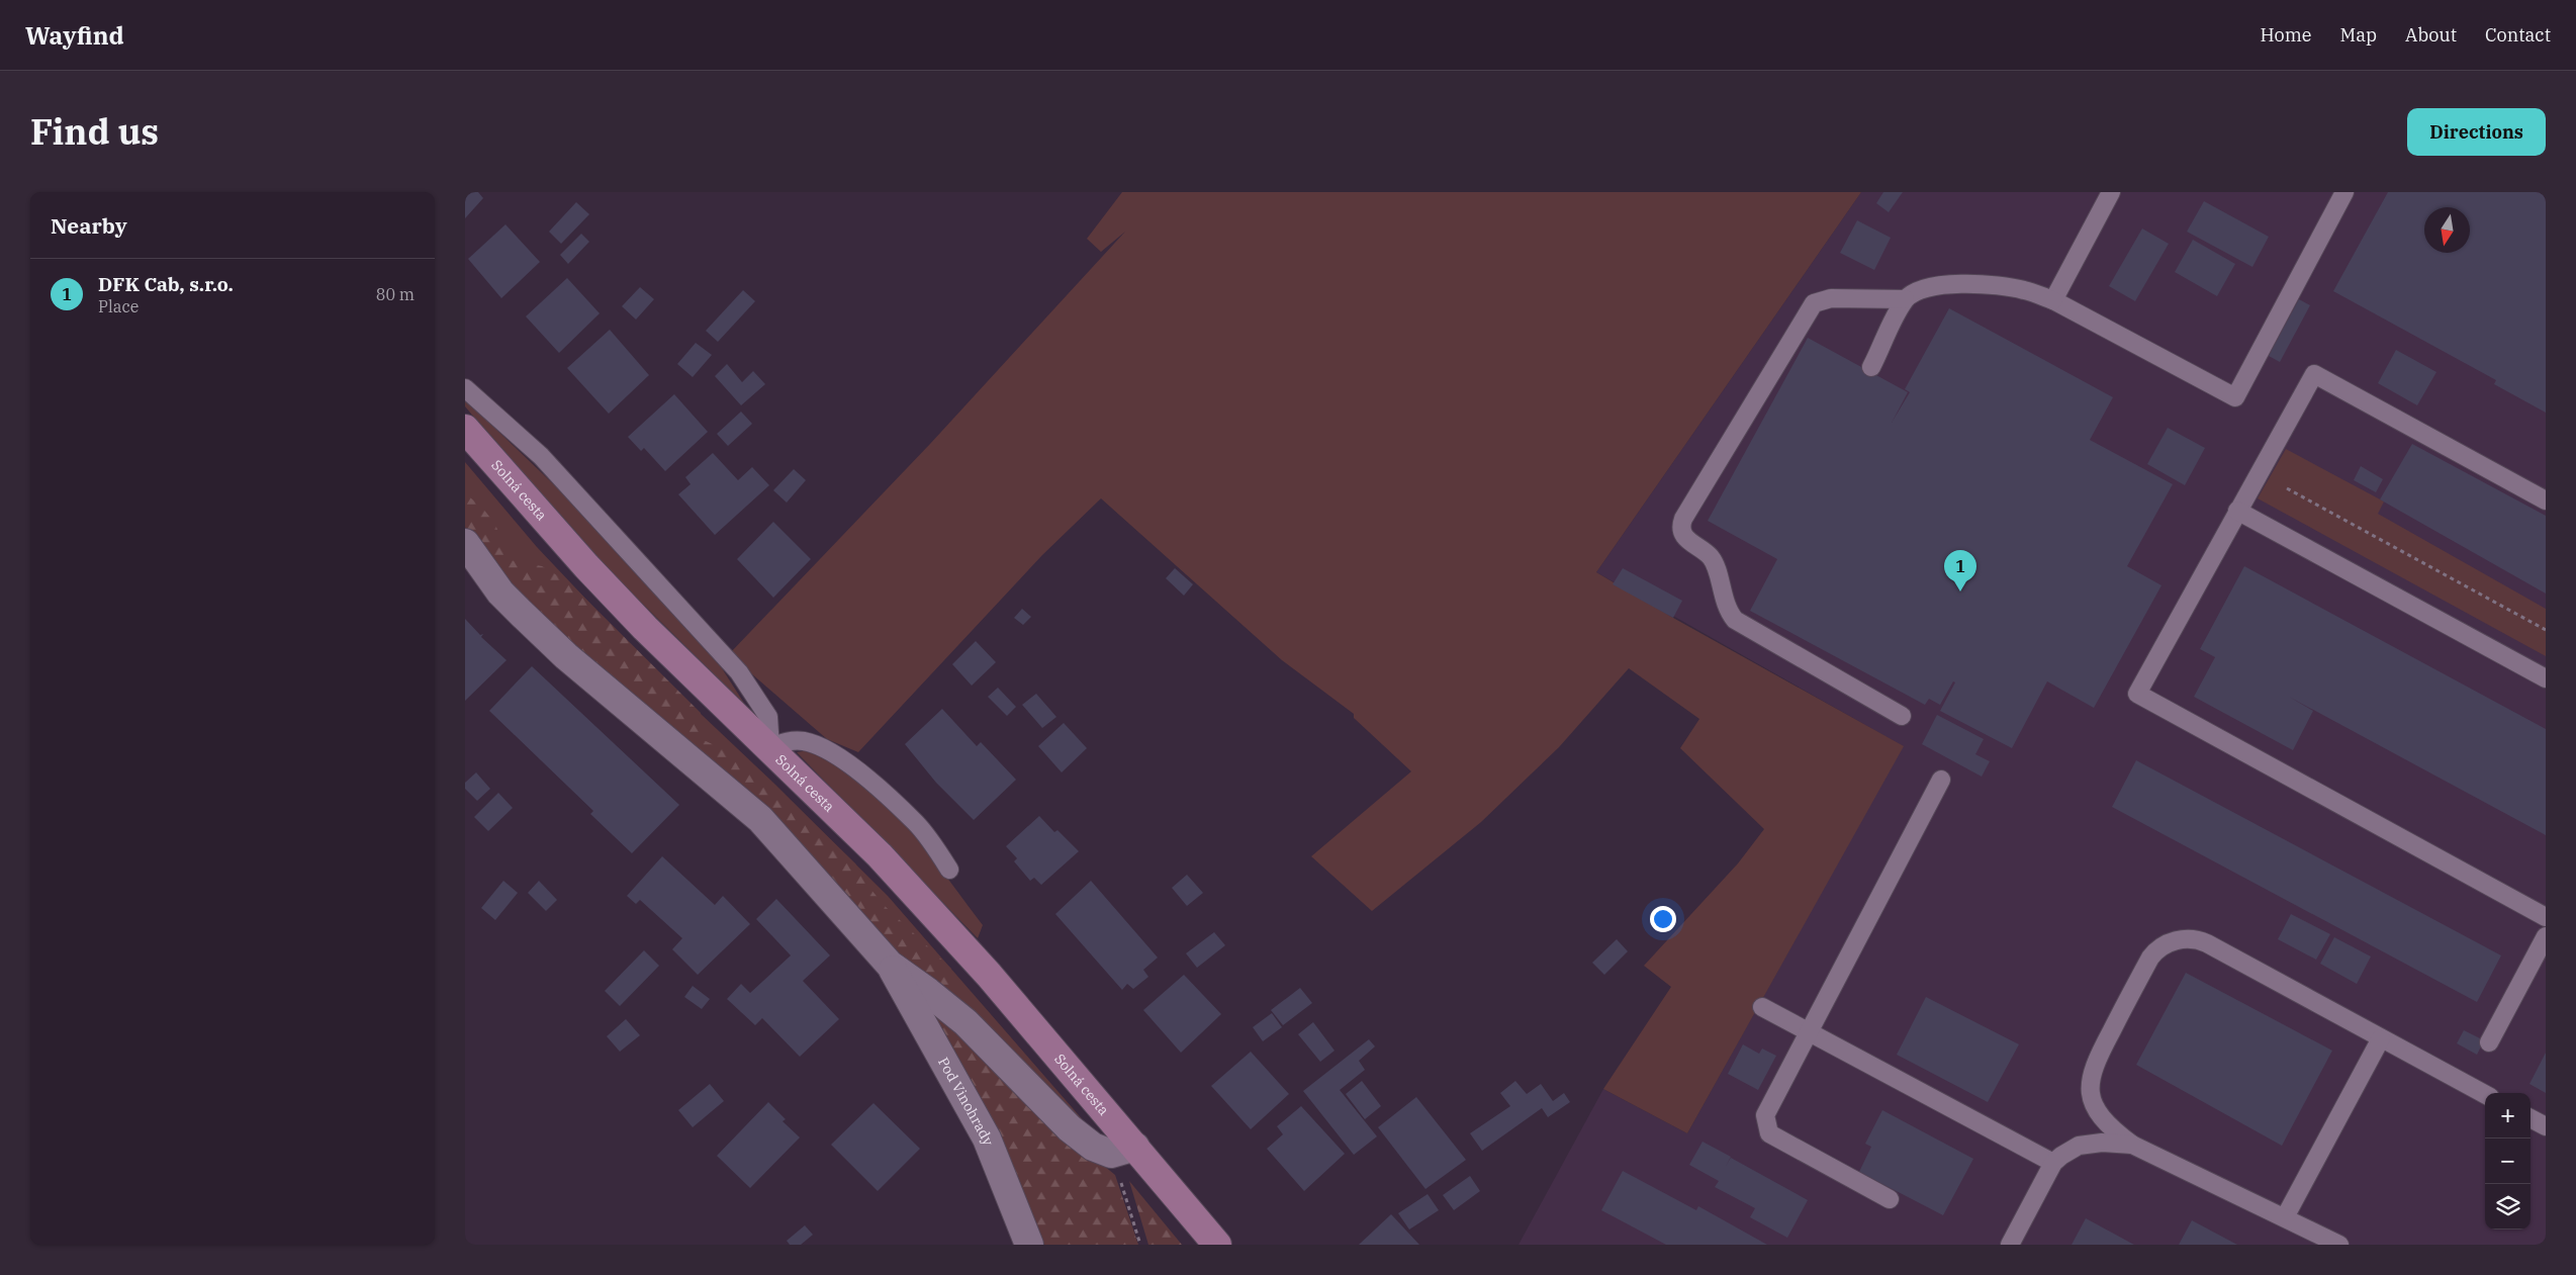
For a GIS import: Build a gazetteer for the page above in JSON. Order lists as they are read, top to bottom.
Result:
{
  "streets": {
    "street": ["Solná cesta", "Pod Vinohrady"]
  },
  "crossings": [
    ["Solná cesta", "Pod Vinohrady"]
  ],
  "north": "bottom",
  "page": {
    "header": "Wayfind",
    "nav": [
      "Home",
      "Map",
      "About",
      "Contact"
    ],
    "title": "Find us",
    "buttons": "Directions",
    "heading": "Nearby",
    "list": [
      {
        "mark": "1",
        "name": "DFK Cab, s.r.o.",
        "note": "Place",
        "value": "80 m"
      }
    ],
    "pins": "1",
    "map_buttons": ["+", "−"]
  }
}
